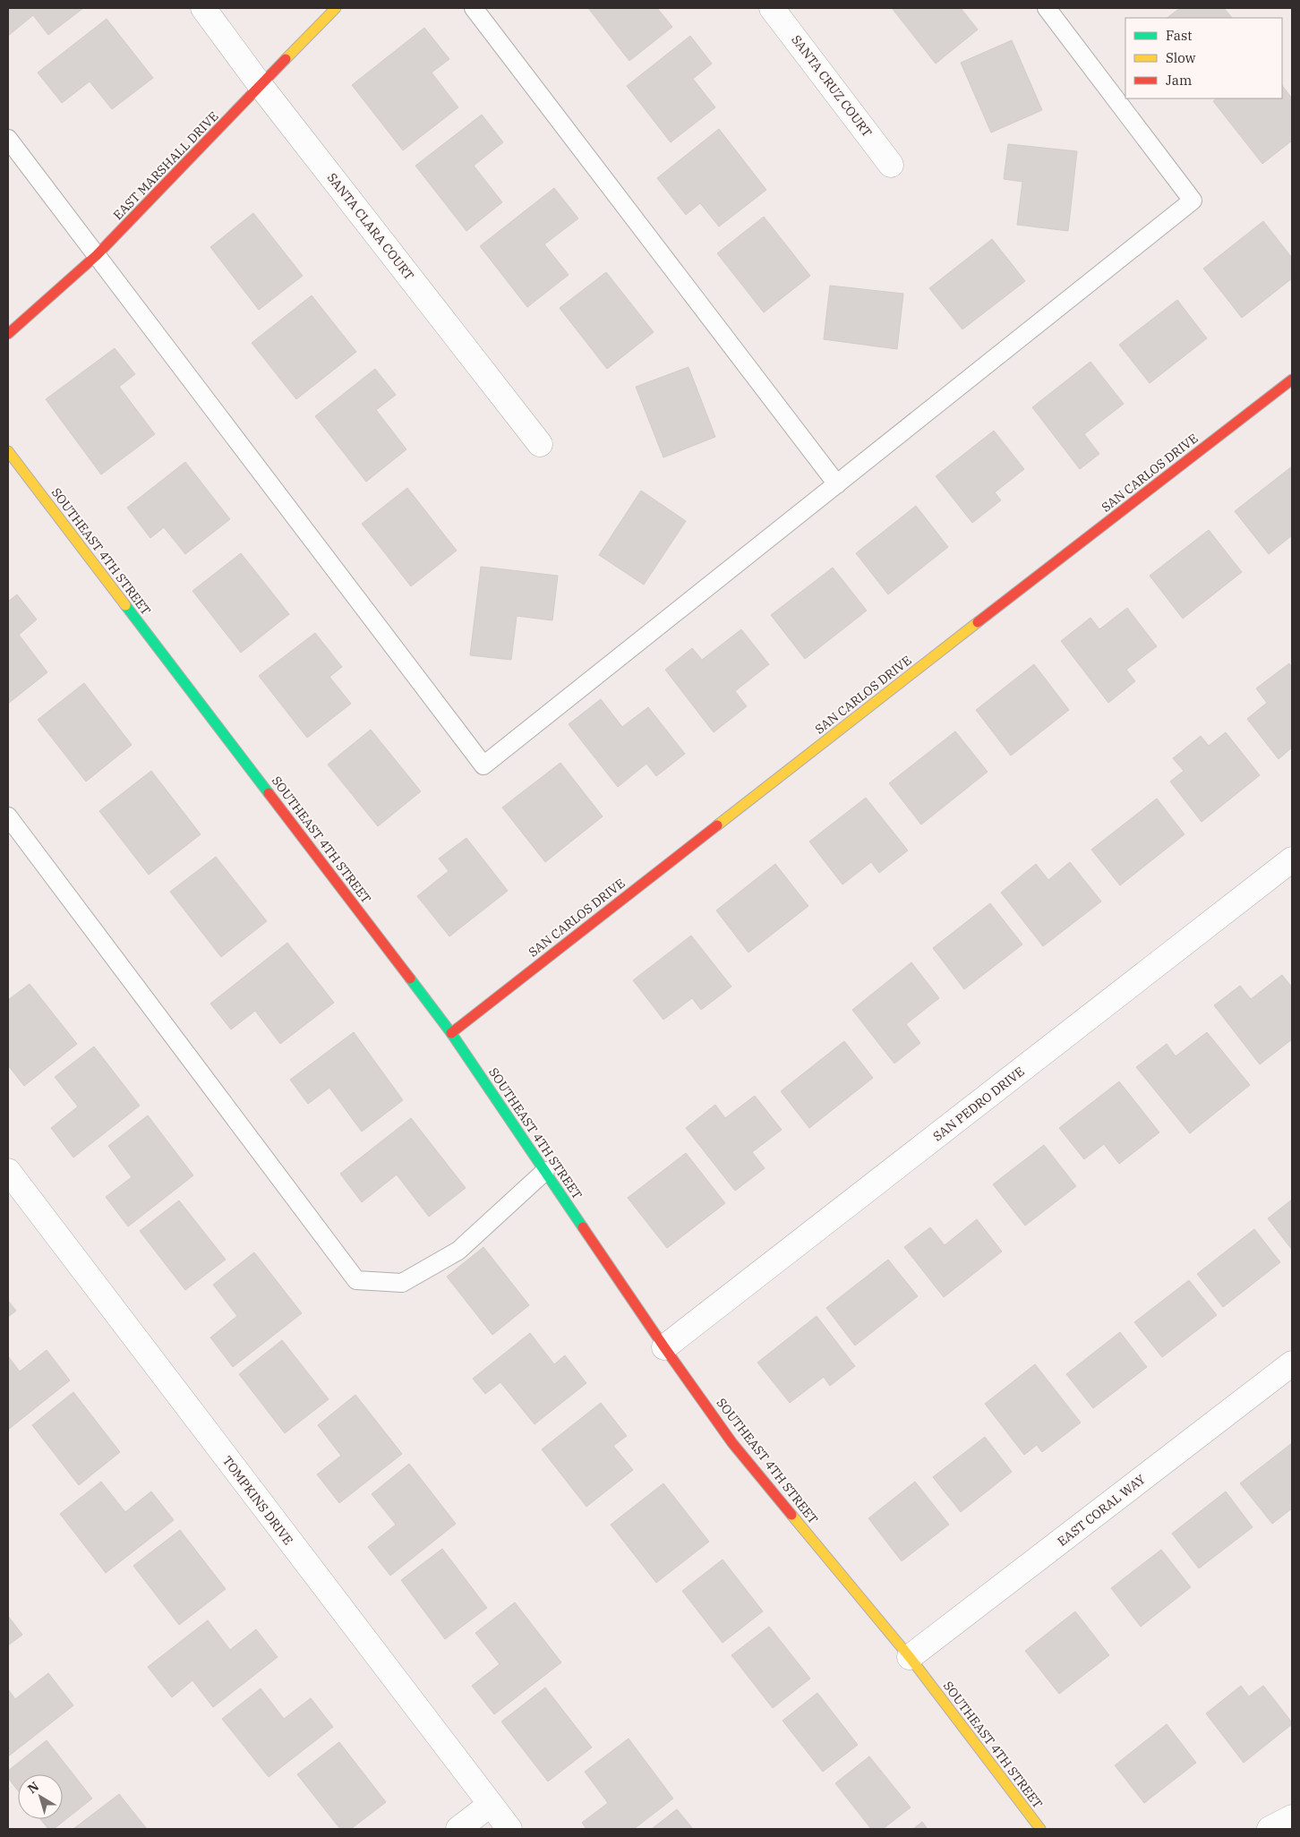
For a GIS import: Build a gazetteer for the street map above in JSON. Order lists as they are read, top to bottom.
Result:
{
  "streets": {
    "street": [
      "SANTA CRUZ COURT",
      "EAST MARSHALL DRIVE",
      "SANTA CLARA COURT",
      "SAN CARLOS DRIVE",
      "SOUTHEAST 4TH STREET",
      "SAN PEDRO DRIVE",
      "TOMPKINS DRIVE",
      "EAST CORAL WAY"
    ]
  },
  "crossings": [
    ["EAST MARSHALL DRIVE", "SANTA CLARA COURT"],
    ["SAN CARLOS DRIVE", "SOUTHEAST 4TH STREET"],
    ["SOUTHEAST 4TH STREET", "SAN PEDRO DRIVE"],
    ["SOUTHEAST 4TH STREET", "EAST CORAL WAY"]
  ],
  "legend": ["Fast", "Slow", "Jam"],
  "north": "top left"
}
